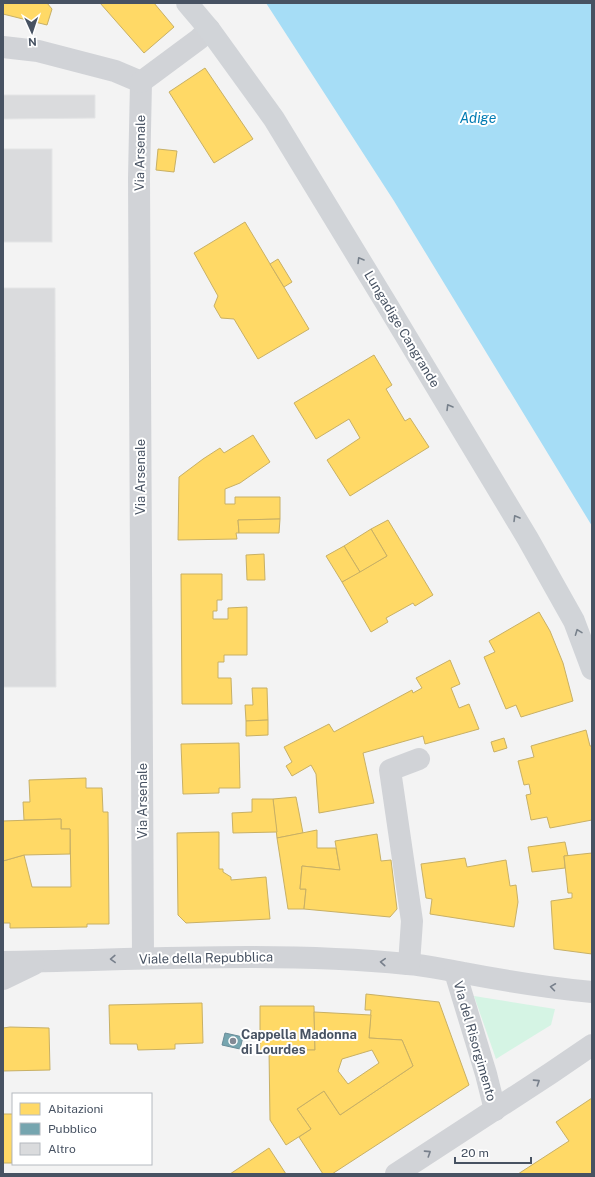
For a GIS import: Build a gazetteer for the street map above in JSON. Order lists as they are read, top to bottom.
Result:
{
  "streets": {
    "street": [
      "Via Arsenale",
      "Lungadige Cangrande",
      "Viale della Repubblica",
      "Via del Risorgimento"
    ]
  },
  "crossings": [
    ["Via Arsenale", "Viale della Repubblica"],
    ["Viale della Repubblica", "Via del Risorgimento"]
  ],
  "one_way": ["Lungadige Cangrande", "Viale della Repubblica", "Via del Risorgimento"],
  "water": ["Adige"],
  "places": ["Cappella Madonna di Lourdes"],
  "legend": ["Abitazioni", "Pubblico", "Altro"],
  "scale_bar": "20 m",
  "north": "bottom"
}
